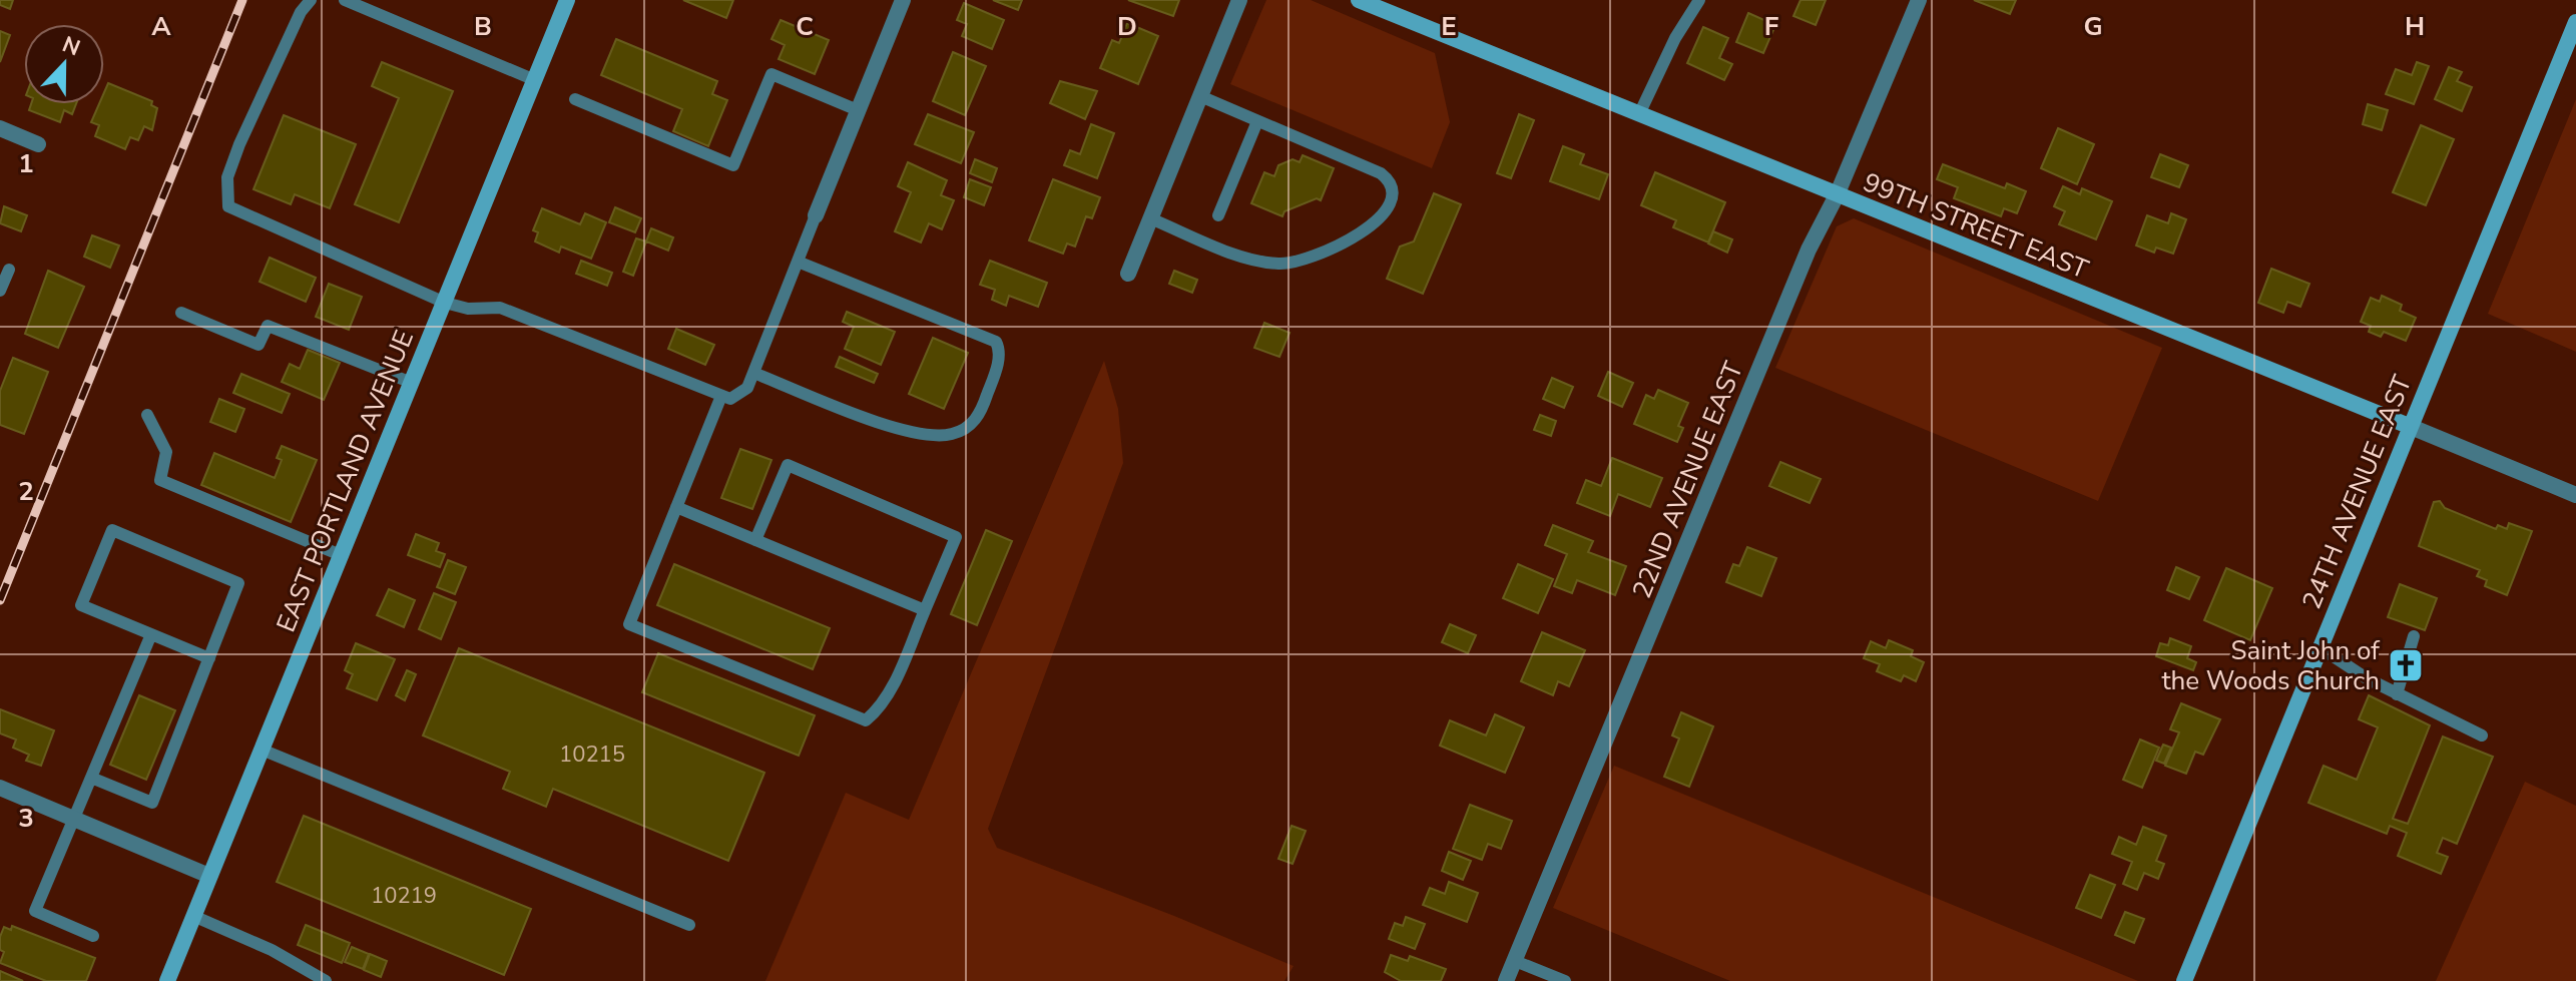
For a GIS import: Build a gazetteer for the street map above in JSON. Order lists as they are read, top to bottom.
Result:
{
  "streets": {
    "street": [
      "99TH STREET EAST",
      "22ND AVENUE EAST",
      "EAST PORTLAND AVENUE",
      "24TH AVENUE EAST"
    ]
  },
  "crossings": [
    ["99TH STREET EAST", "22ND AVENUE EAST"],
    ["99TH STREET EAST", "24TH AVENUE EAST"]
  ],
  "places": {
    "church": ["Saint John of the Woods Church"]
  },
  "house_numbers": ["10215", "10219"],
  "north": "top",
  "grid": {
    "columns": [
      "A",
      "B",
      "C",
      "D",
      "E",
      "F",
      "G",
      "H"
    ],
    "rows": ["1", "2", "3"]
  }
}
